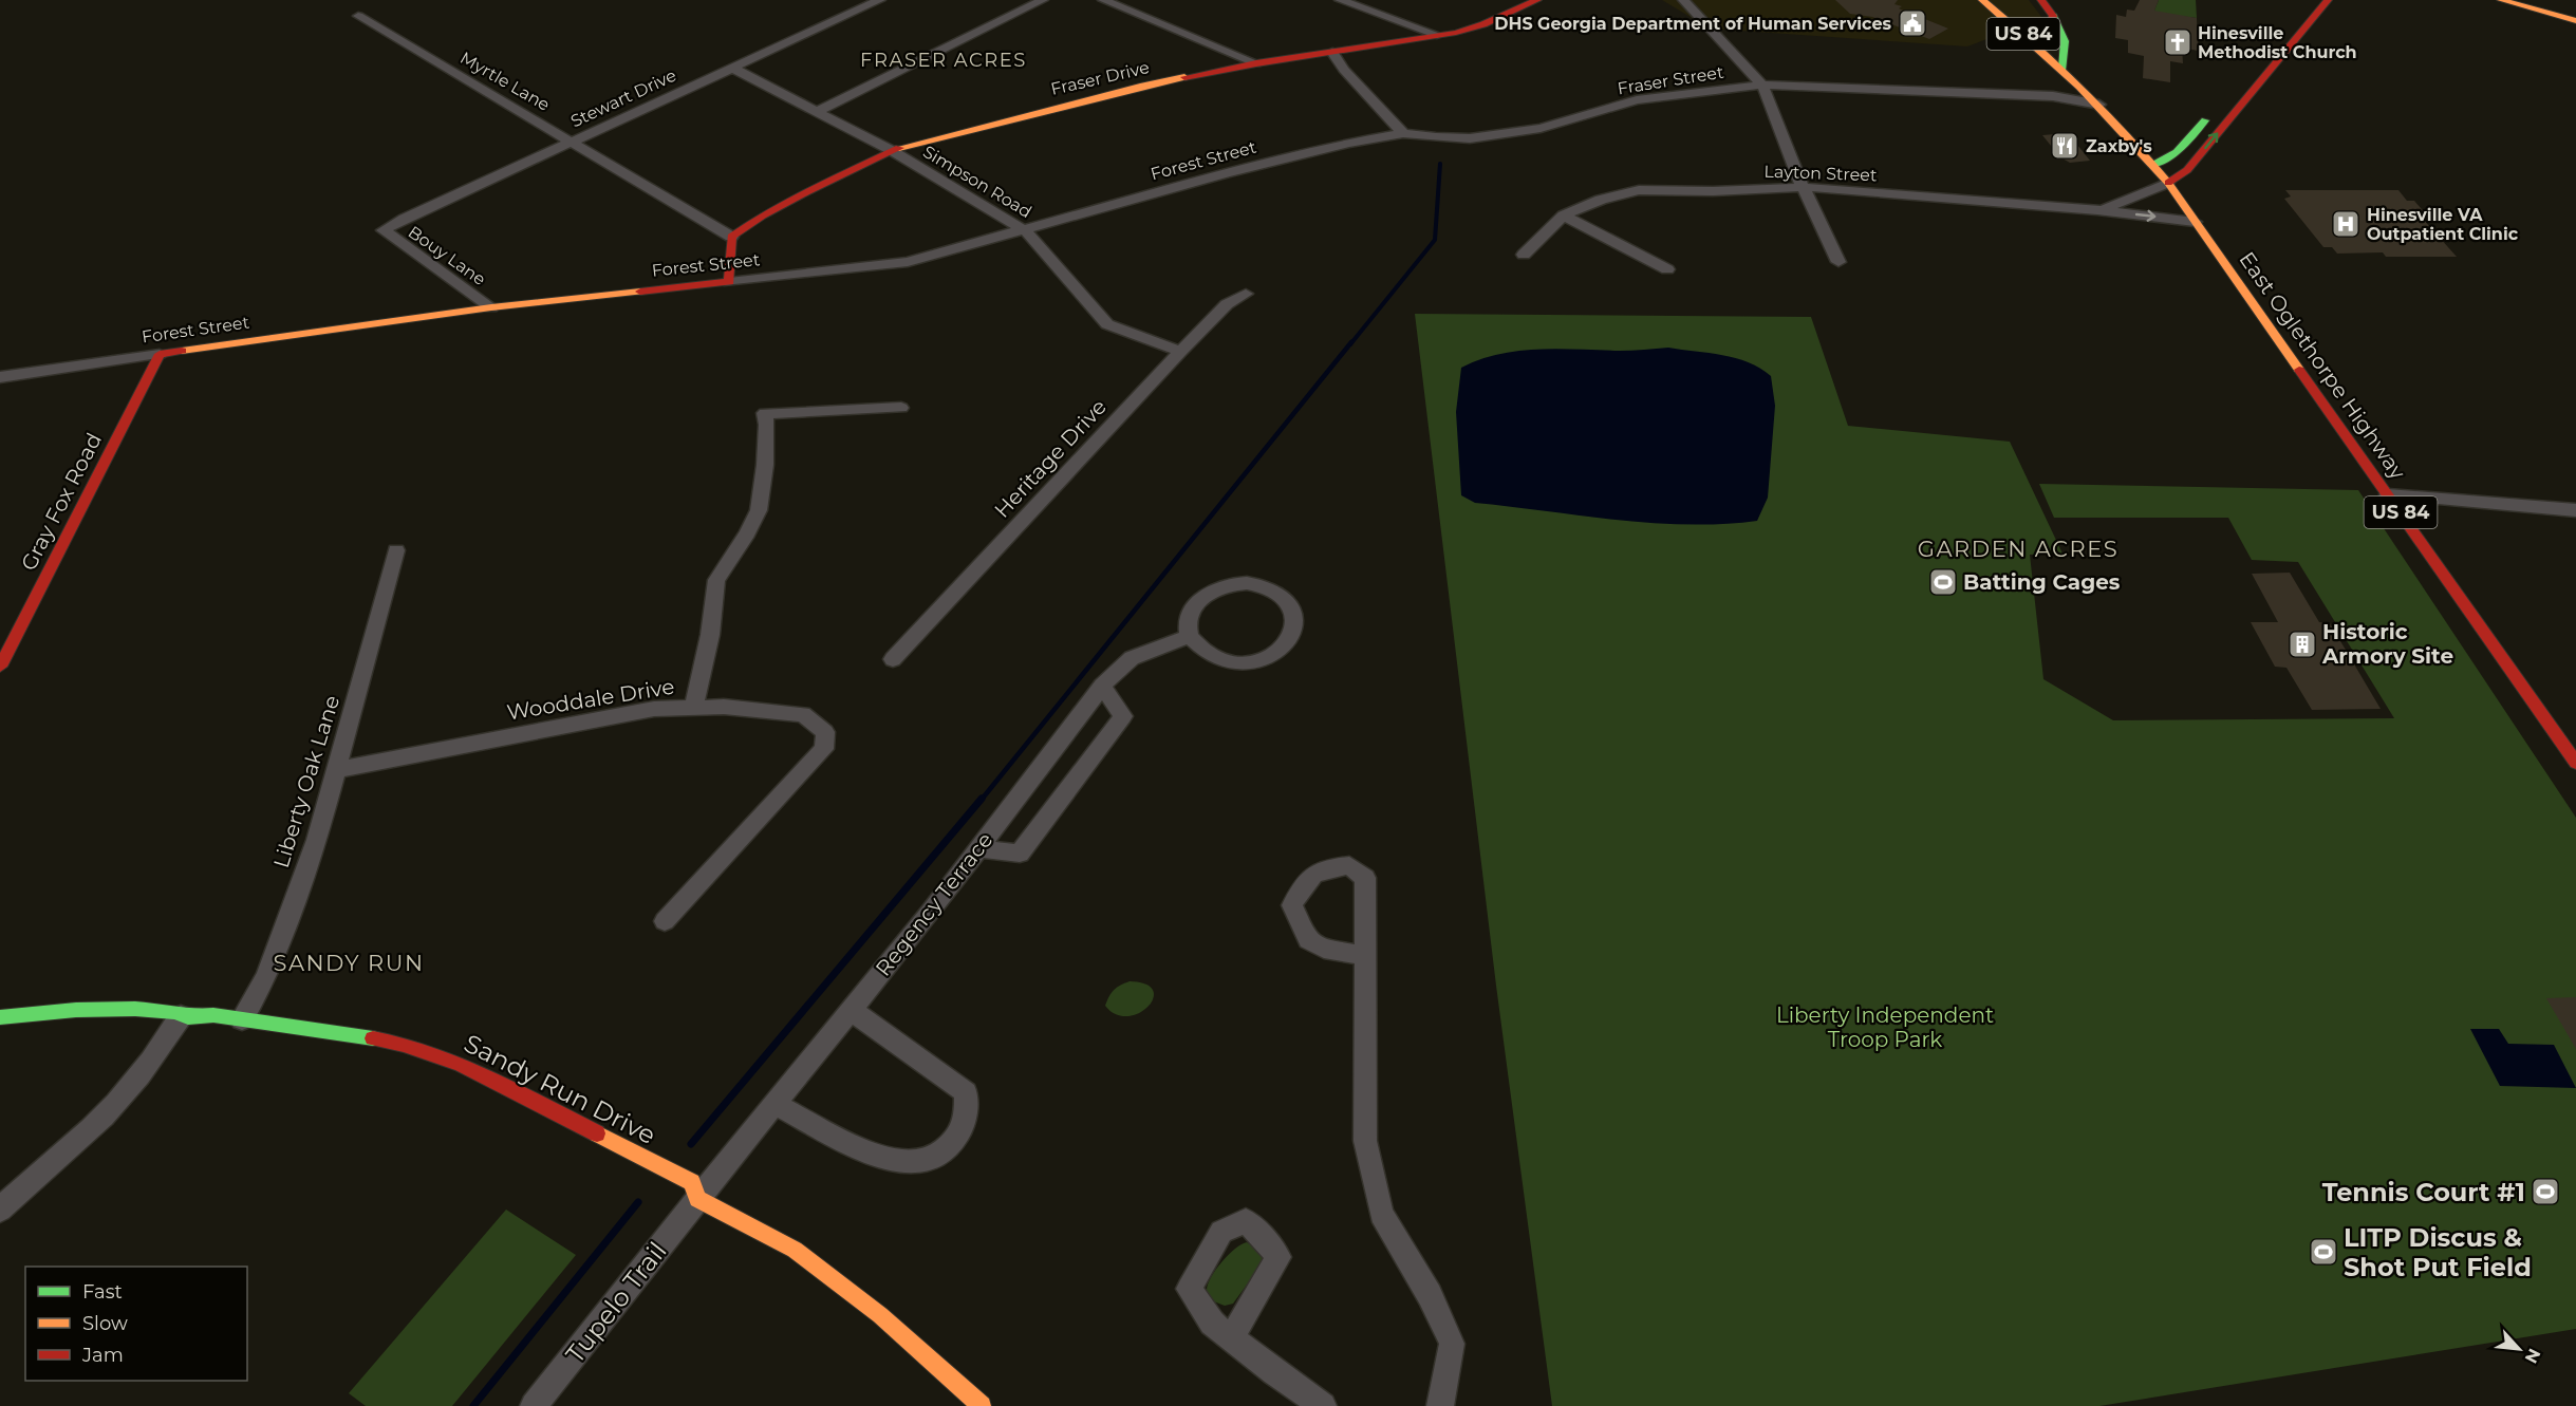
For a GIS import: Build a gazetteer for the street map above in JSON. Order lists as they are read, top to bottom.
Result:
{
  "streets": {
    "main road": [
      "US 84",
      "Fraser Drive",
      "Forest Street",
      "East Oglethorpe Highway",
      "Gray Fox Road",
      "Sandy Run Drive"
    ],
    "street": [
      "Fraser Street",
      "Myrtle Lane",
      "Stewart Drive",
      "Layton Street",
      "Simpson Road",
      "Bouy Lane",
      "Heritage Drive",
      "Wooddale Drive",
      "Liberty Oak Lane",
      "Regency Terrace",
      "Tupelo Trail"
    ]
  },
  "crossings": [
    ["US 84", "East Oglethorpe Highway"],
    ["Fraser Drive", "Myrtle Lane"],
    ["Fraser Drive", "Simpson Road"],
    ["Fraser Street", "Forest Street"],
    ["Fraser Street", "East Oglethorpe Highway"],
    ["Myrtle Lane", "Stewart Drive"],
    ["Stewart Drive", "Simpson Road"],
    ["Stewart Drive", "Bouy Lane"],
    ["Forest Street", "Simpson Road"],
    ["Forest Street", "Bouy Lane"],
    ["Forest Street", "Gray Fox Road"],
    ["Layton Street", "East Oglethorpe Highway"],
    ["Simpson Road", "Heritage Drive"],
    ["Wooddale Drive", "Liberty Oak Lane"],
    ["Liberty Oak Lane", "Sandy Run Drive"],
    ["Regency Terrace", "Sandy Run Drive"],
    ["Regency Terrace", "Tupelo Trail"],
    ["Sandy Run Drive", "Tupelo Trail"]
  ],
  "districts": ["FRASER ACRES", "GARDEN ACRES", "SANDY RUN"],
  "parks": ["Liberty Independent Troop Park"],
  "places": {
    "public building": ["DHS Georgia Department of Human Services"],
    "church": ["Hinesville Methodist Church"],
    "restaurant": ["Zaxby's"],
    "hospital": ["Hinesville VA Outpatient Clinic"],
    "sports": ["Batting Cages", "Tennis Court #1", "LITP Discus & Shot Put Field"],
    "building": ["Historic Armory Site"]
  },
  "legend": ["Fast", "Slow", "Jam"],
  "north": "bottom right"
}
